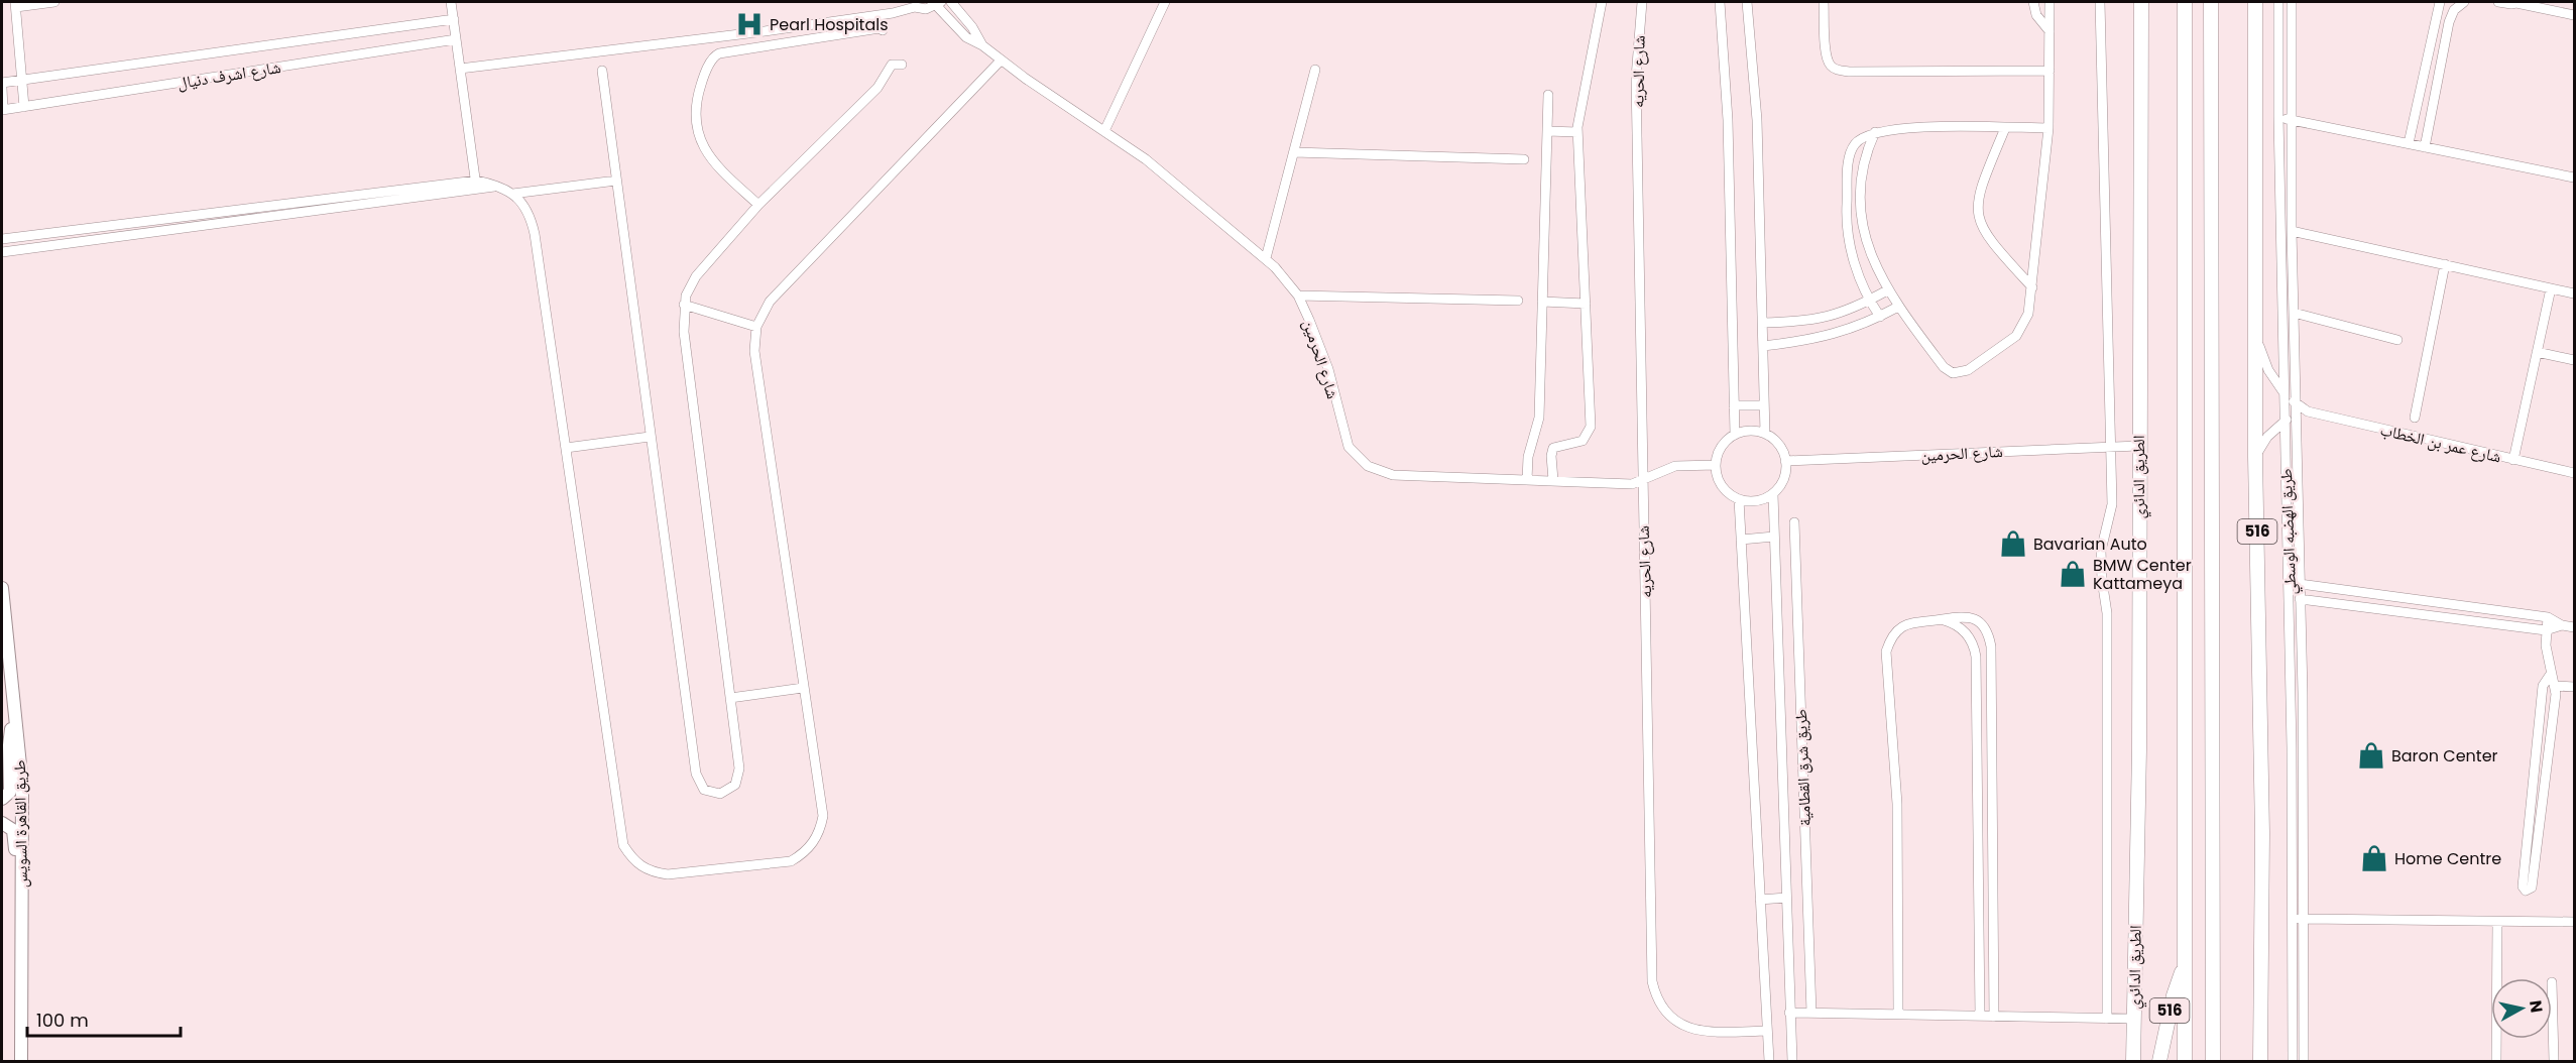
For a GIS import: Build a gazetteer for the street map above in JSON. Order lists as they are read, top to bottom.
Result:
{
  "streets": {
    "highway": ["الطريق الدائري", "516"],
    "main road": ["طريق القاهرة السويس"],
    "street": [
      "شارع الحريه",
      "شارع اشرف دنيال",
      "شارع الحرمين",
      "شارع عمر بن الخطاب",
      "طريق الهضبه الوسطي",
      "طريق شرق القطامية"
    ]
  },
  "crossings": [
    ["شارع الحريه", "شارع الحرمين"],
    ["شارع الحرمين", "الطريق الدائري"],
    ["شارع عمر بن الخطاب", "516"],
    ["شارع عمر بن الخطاب", "طريق الهضبه الوسطي"]
  ],
  "places": {
    "hospital": ["Pearl Hospitals"],
    "shop": [
      "Bavarian Auto",
      "BMW Center Kattameya",
      "Baron Center",
      "Home Centre"
    ]
  },
  "scale_bar": "100 m",
  "north": "right"
}
